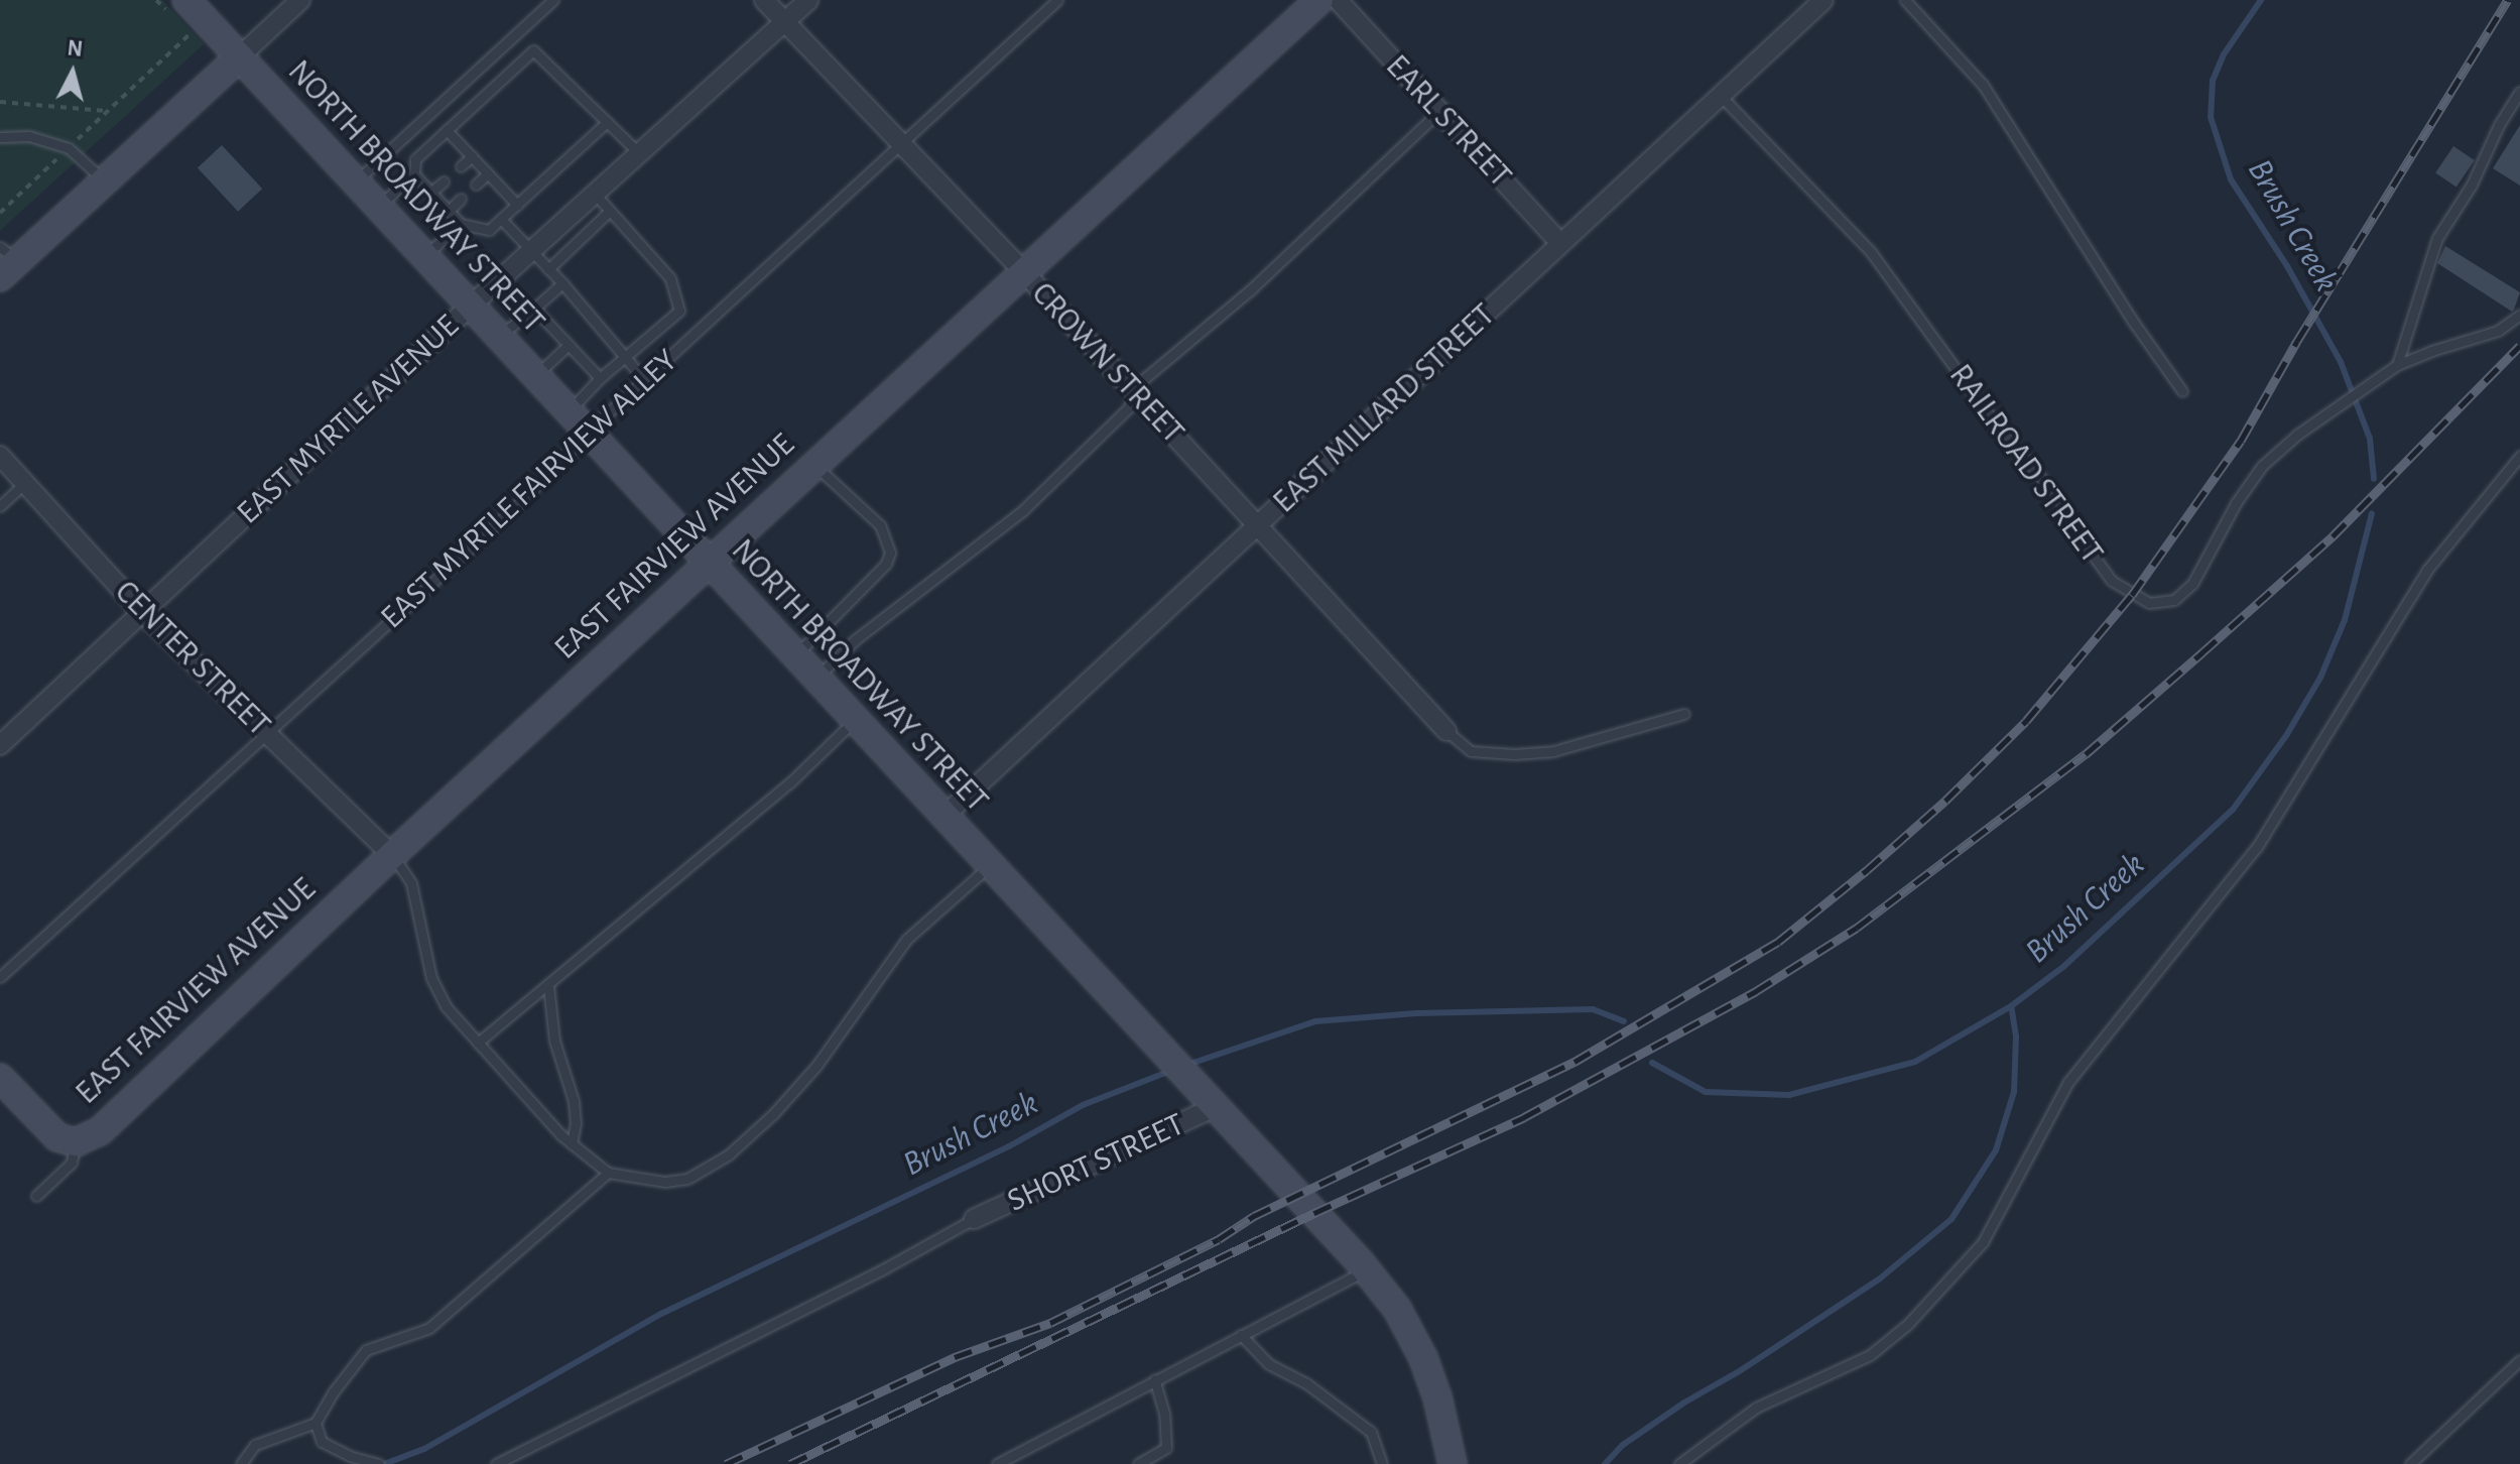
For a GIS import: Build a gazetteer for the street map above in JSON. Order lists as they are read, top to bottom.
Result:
{
  "streets": {
    "street": [
      "EARL STREET",
      "NORTH BROADWAY STREET",
      "CROWN STREET",
      "EAST MILLARD STREET",
      "EAST MYRTLE AVENUE",
      "EAST FAIRVIEW AVENUE",
      "CENTER STREET",
      "SHORT STREET"
    ],
    "lane": ["RAILROAD STREET", "EAST MYRTLE FAIRVIEW ALLEY"]
  },
  "crossings": [
    ["EARL STREET", "EAST MILLARD STREET"],
    ["NORTH BROADWAY STREET", "EAST MILLARD STREET"],
    ["NORTH BROADWAY STREET", "EAST MYRTLE AVENUE"],
    ["NORTH BROADWAY STREET", "EAST MYRTLE FAIRVIEW ALLEY"],
    ["NORTH BROADWAY STREET", "EAST FAIRVIEW AVENUE"],
    ["NORTH BROADWAY STREET", "SHORT STREET"],
    ["CROWN STREET", "EAST MILLARD STREET"],
    ["CROWN STREET", "EAST MYRTLE AVENUE"],
    ["CROWN STREET", "EAST MYRTLE FAIRVIEW ALLEY"],
    ["CROWN STREET", "EAST FAIRVIEW AVENUE"],
    ["EAST MILLARD STREET", "RAILROAD STREET"],
    ["EAST MYRTLE AVENUE", "CENTER STREET"],
    ["EAST MYRTLE FAIRVIEW ALLEY", "CENTER STREET"],
    ["EAST FAIRVIEW AVENUE", "CENTER STREET"]
  ],
  "water": ["Brush Creek"],
  "north": "top"
}
